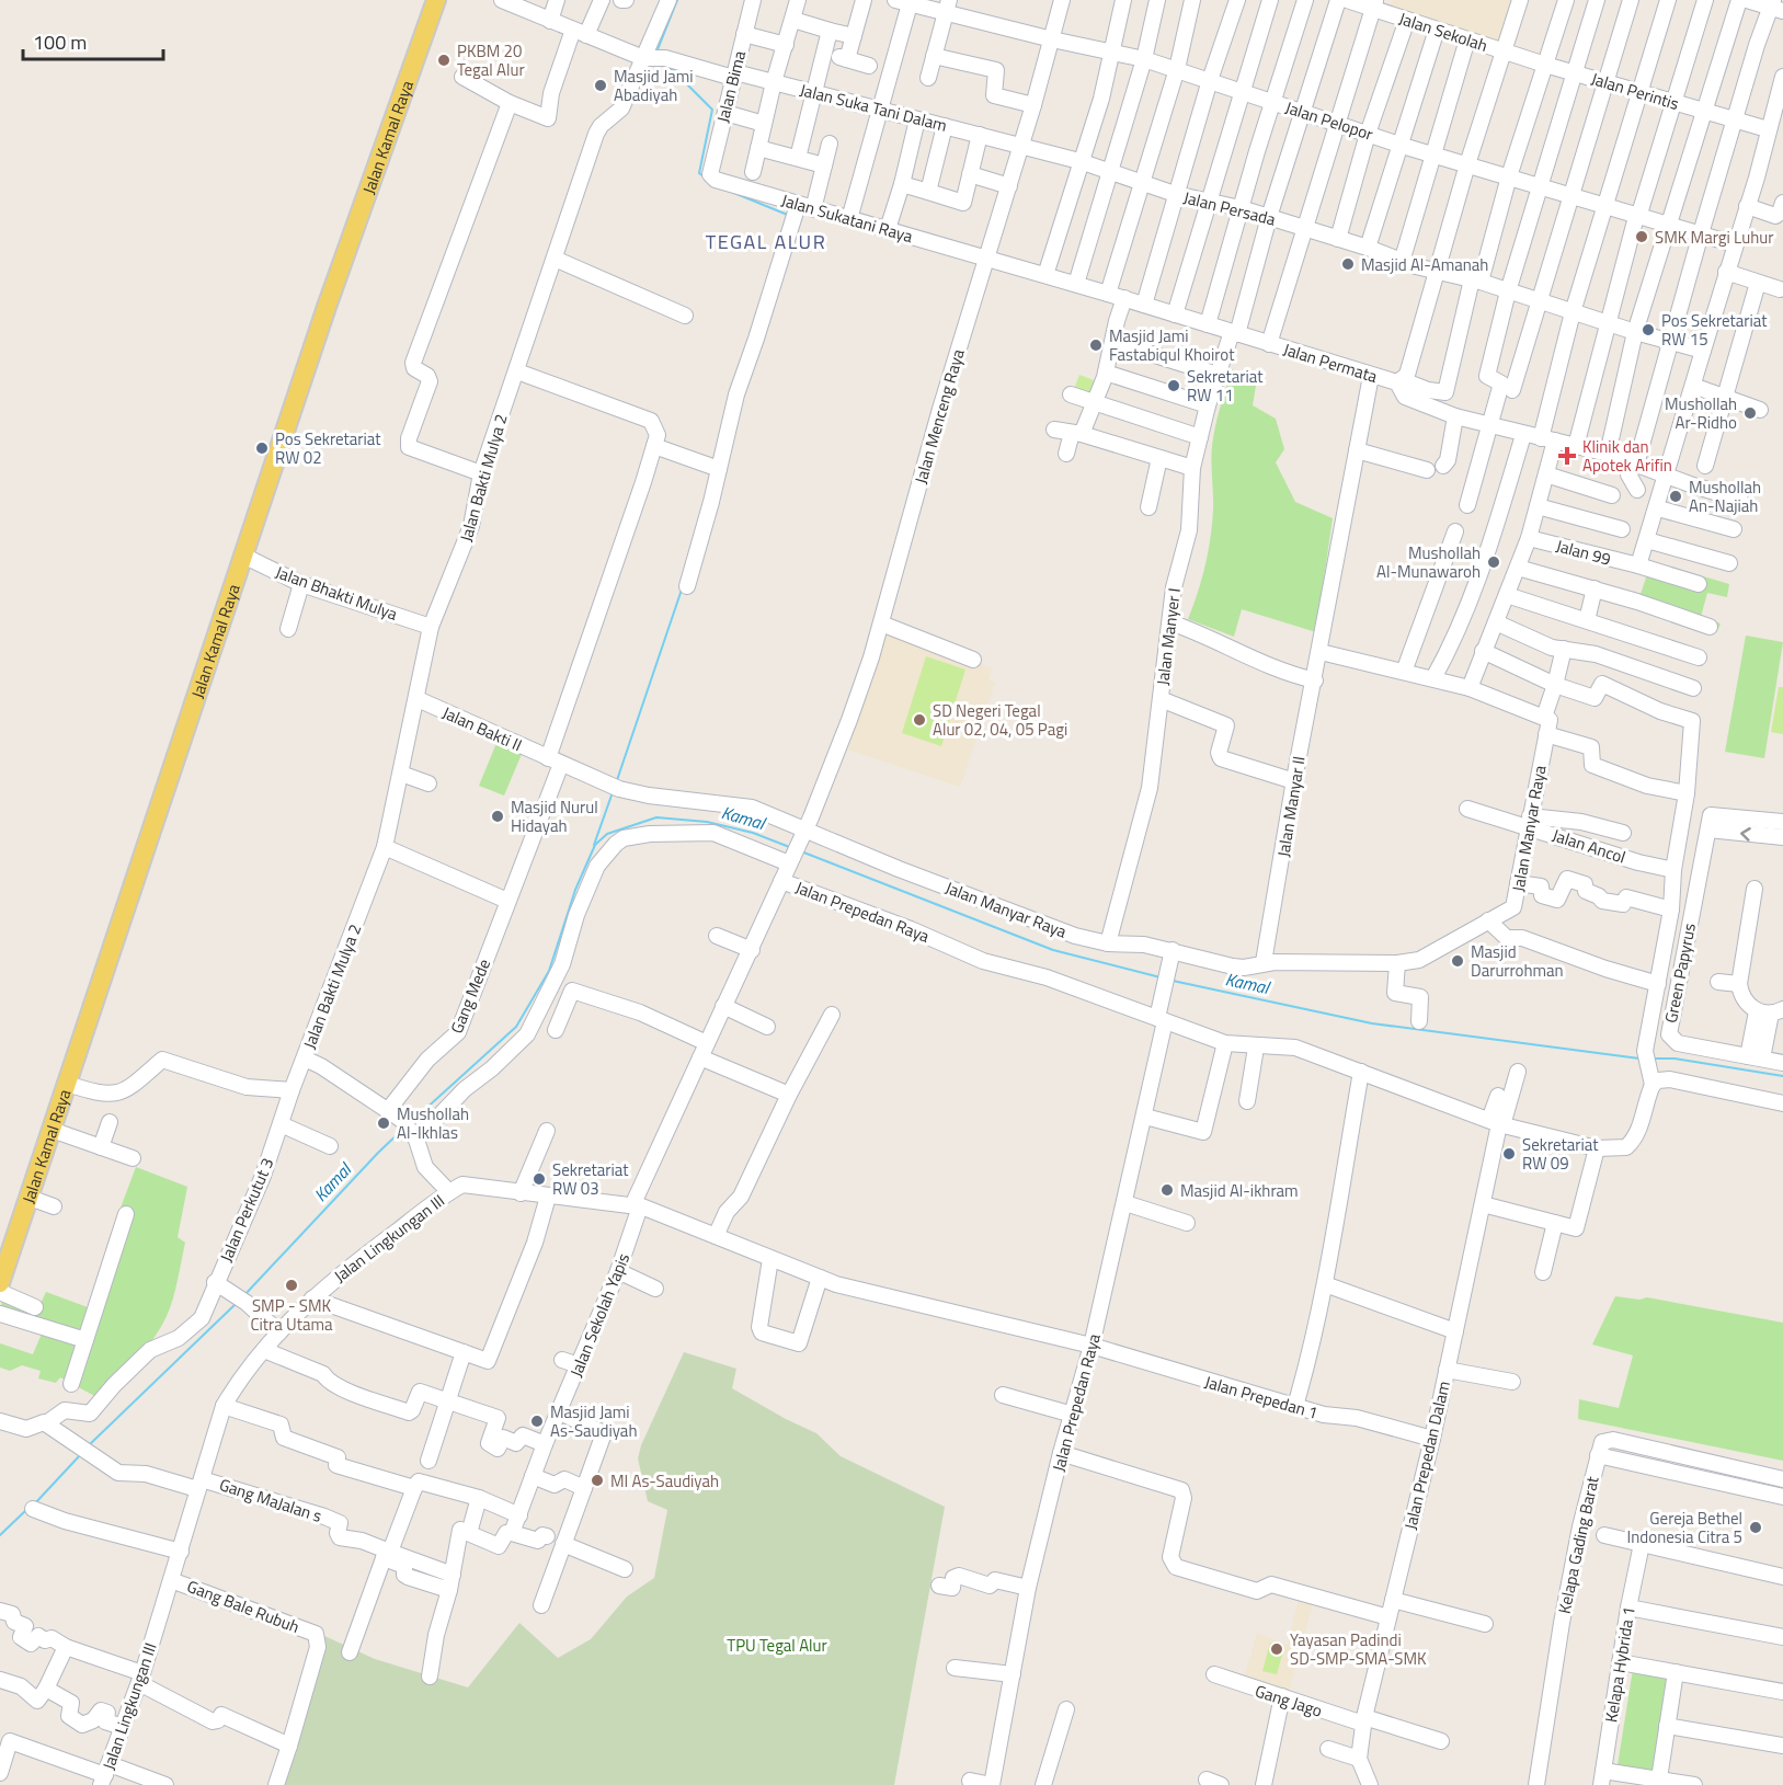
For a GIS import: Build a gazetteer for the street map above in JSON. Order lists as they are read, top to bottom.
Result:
{
  "streets": {
    "main road": ["Jalan Kamal Raya"],
    "street": [
      "Jalan Sekolah",
      "Jalan Bima",
      "Jalan Perintis",
      "Jalan Suka Tani Dalam",
      "Jalan Pelopor",
      "Jalan Persada",
      "Jalan Sukatani Raya",
      "Jalan Permata",
      "Jalan Menceng Raya",
      "Jalan Bakti Mulya 2",
      "Jalan 99",
      "Jalan Bhakti Mulya",
      "Jalan Manyer I",
      "Jalan Bakti II",
      "Jalan Manyar II",
      "Jalan Manyar Raya",
      "Jalan Ancol",
      "Jalan Prepedan Raya",
      "Green Papyrus",
      "Gang Mede",
      "Jalan Perkutut 3",
      "Jalan Lingkungan III",
      "Jalan Sekolah Yapis",
      "Jalan Prepedan 1",
      "Jalan Prepedan Dalam",
      "Gang MaJalan s",
      "Kelapa Gading Barat",
      "Gang Bale Rubuh",
      "Kelapa Hybrida 1",
      "Gang Jago"
    ]
  },
  "crossings": [
    ["Jalan Sekolah", "Jalan Perintis"],
    ["Jalan Bima", "Jalan Suka Tani Dalam"],
    ["Jalan Bima", "Jalan Sukatani Raya"],
    ["Jalan Suka Tani Dalam", "Jalan Persada"],
    ["Jalan Suka Tani Dalam", "Jalan Menceng Raya"],
    ["Jalan Suka Tani Dalam", "Jalan Bakti Mulya 2"],
    ["Jalan Pelopor", "Jalan Menceng Raya"],
    ["Jalan Pelopor", "Jalan Manyer I"],
    ["Jalan Kamal Raya", "Jalan Bhakti Mulya"],
    ["Jalan Persada", "Jalan Menceng Raya"],
    ["Jalan Persada", "Jalan Manyer I"],
    ["Jalan Sukatani Raya", "Jalan Permata"],
    ["Jalan Sukatani Raya", "Jalan Menceng Raya"],
    ["Jalan Permata", "Jalan Menceng Raya"],
    ["Jalan Permata", "Jalan Manyer I"],
    ["Jalan Menceng Raya", "Jalan Manyar Raya"],
    ["Jalan Bakti Mulya 2", "Jalan Bhakti Mulya"],
    ["Jalan Bakti Mulya 2", "Jalan Bakti II"],
    ["Jalan Bakti Mulya 2", "Jalan Perkutut 3"],
    ["Jalan Manyer I", "Jalan Manyar Raya"],
    ["Jalan Bakti II", "Gang Mede"],
    ["Jalan Manyar II", "Jalan Manyar Raya"],
    ["Jalan Manyar Raya", "Jalan Ancol"],
    ["Jalan Prepedan Raya", "Jalan Prepedan 1"],
    ["Jalan Prepedan Raya", "Jalan Prepedan Dalam"],
    ["Jalan Perkutut 3", "Jalan Lingkungan III"],
    ["Jalan Lingkungan III", "Jalan Sekolah Yapis"],
    ["Jalan Lingkungan III", "Gang MaJalan s"],
    ["Jalan Lingkungan III", "Gang Bale Rubuh"],
    ["Jalan Prepedan 1", "Jalan Prepedan Dalam"],
    ["Jalan Prepedan Dalam", "Gang Jago"]
  ],
  "districts": ["TEGAL ALUR"],
  "water": ["Kamal"],
  "parks": ["TPU Tegal Alur"],
  "places": {
    "other": [
      "PKBM 20 Tegal Alur",
      "Masjid Jami Abadiyah",
      "SMK Margi Luhur",
      "Masjid Al-Amanah",
      "Pos Sekretariat RW 15",
      "Masjid Jami Fastabiqul Khoirot",
      "Sekretariat RW 11",
      "Mushollah Ar-Ridho",
      "Pos Sekretariat RW 02",
      "Mushollah An-Najiah",
      "Mushollah Al-Munawaroh",
      "SD Negeri Tegal Alur 02, 04, 05 Pagi",
      "Masjid Nurul Hidayah",
      "Masjid Darurrohman",
      "Mushollah Al-Ikhlas",
      "Sekretariat RW 09",
      "Sekretariat RW 03",
      "Masjid Al-ikhram",
      "SMP - SMK Citra Utama",
      "Masjid Jami As-Saudiyah",
      "MI As-Saudiyah",
      "Gereja Bethel Indonesia Citra 5",
      "Yayasan Padindi SD-SMP-SMA-SMK"
    ],
    "health": ["Klinik dan Apotek Arifin"]
  },
  "scale_bar": "100 m"
}
